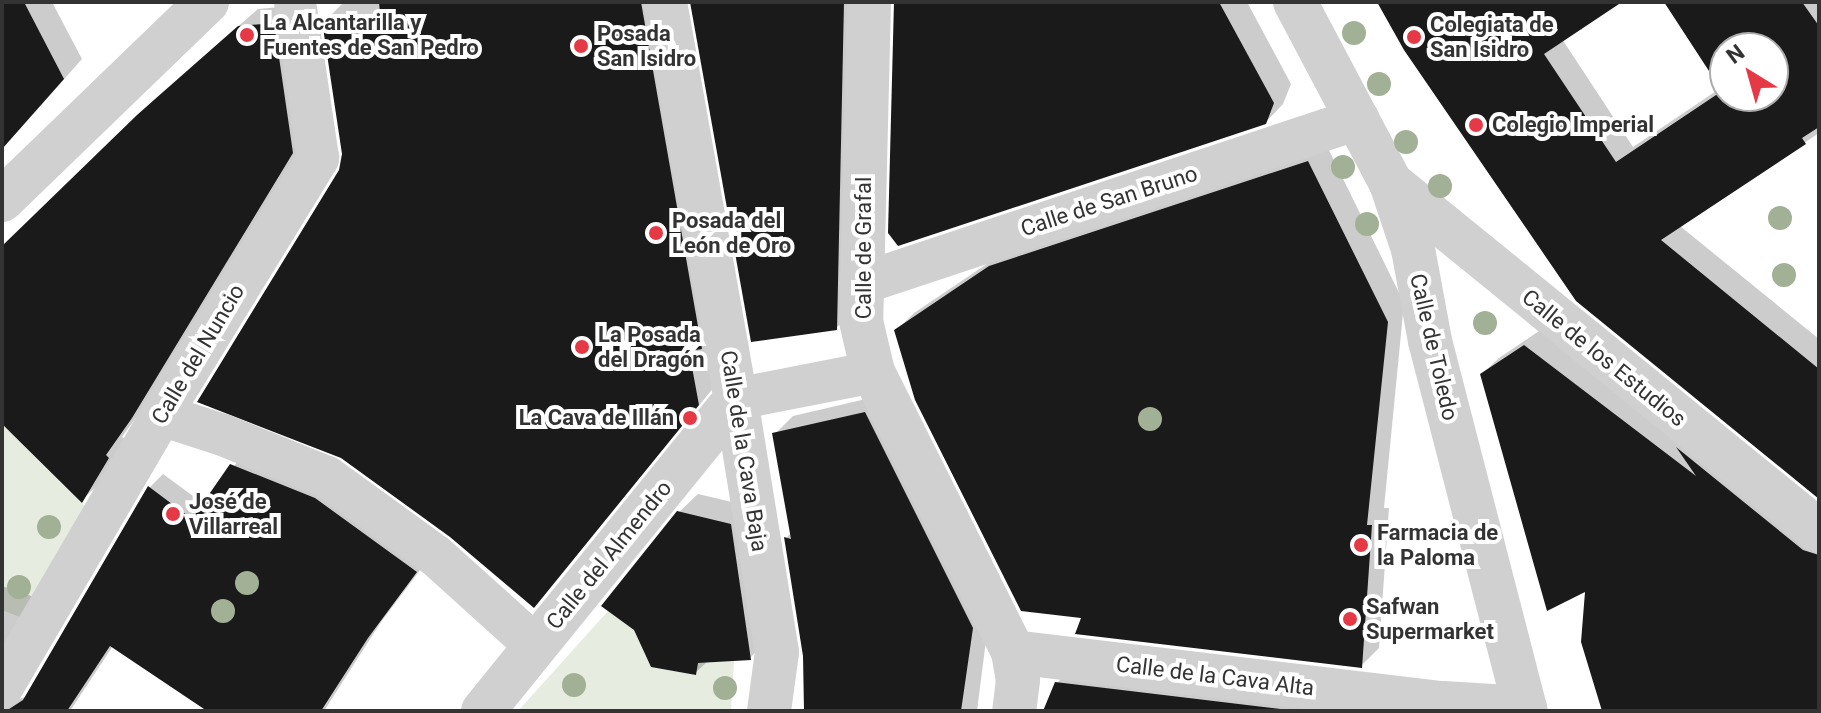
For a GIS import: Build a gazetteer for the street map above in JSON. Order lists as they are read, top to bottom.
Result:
{
  "streets": {
    "street": [
      "Calle de San Bruno",
      "Calle de Grafal",
      "Calle de Toledo",
      "Calle del Nuncio",
      "Calle de los Estudios",
      "Calle de la Cava Baja",
      "Calle del Almendro",
      "Calle de la Cava Alta"
    ]
  },
  "crossings": [
    ["Calle de San Bruno", "Calle de Grafal"],
    ["Calle de San Bruno", "Calle de Toledo"],
    ["Calle de Grafal", "Calle de la Cava Alta"],
    ["Calle de Toledo", "Calle de los Estudios"],
    ["Calle de Toledo", "Calle de la Cava Alta"],
    ["Calle de la Cava Baja", "Calle del Almendro"]
  ],
  "places": [
    "La Alcantarilla y Fuentes de San Pedro",
    "Colegiata de San Isidro",
    "Posada San Isidro",
    "Colegio Imperial",
    "Posada del León de Oro",
    "La Posada del Dragón",
    "La Cava de Illán",
    "José de Villarreal",
    "Farmacia de la Paloma",
    "Safwan Supermarket"
  ],
  "north": "top left"
}
